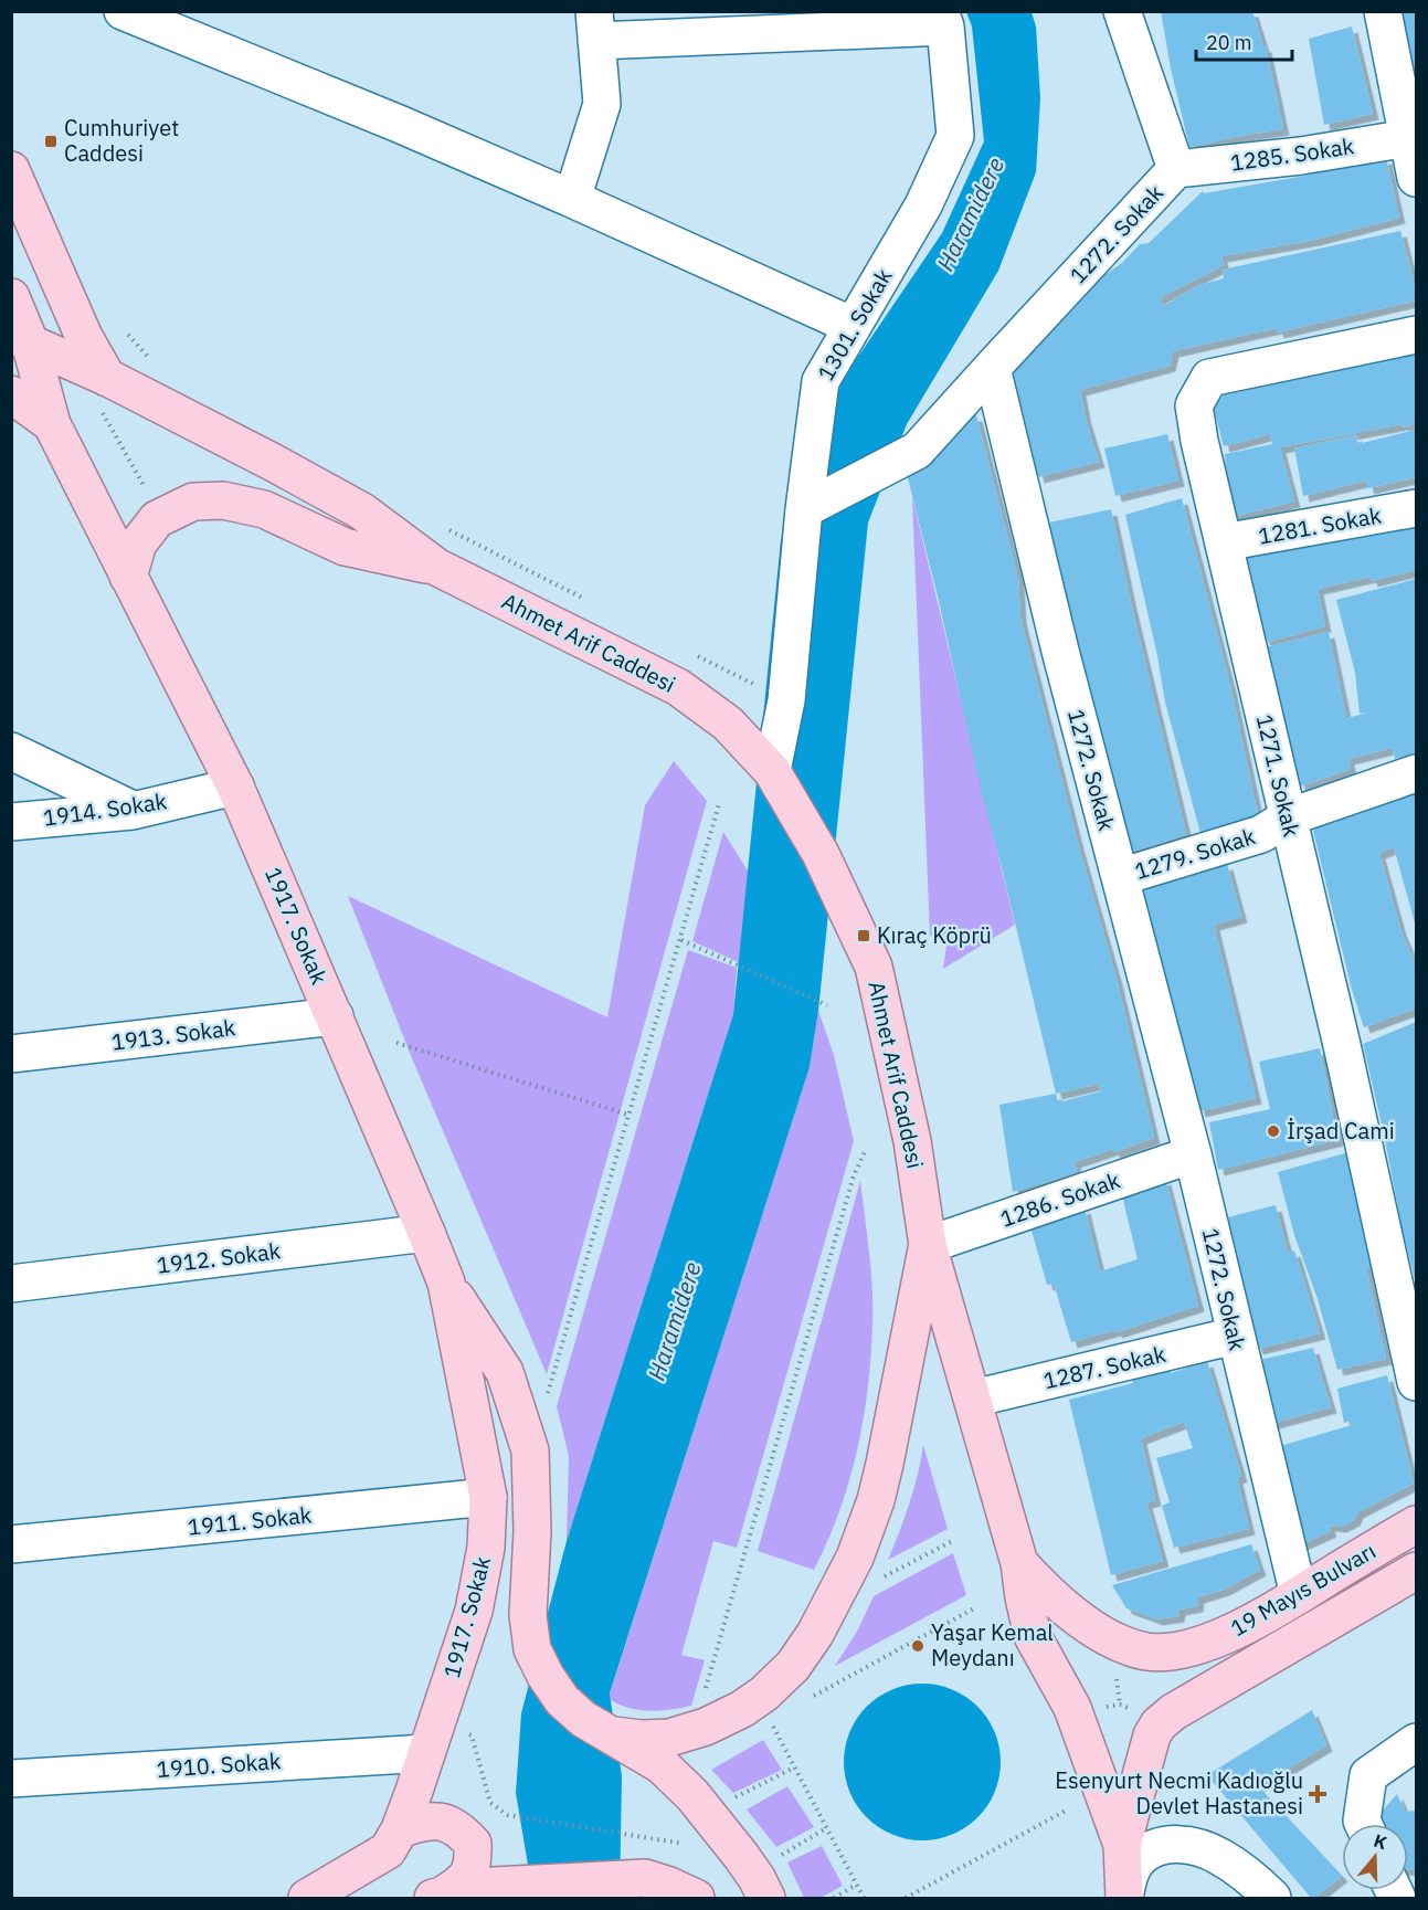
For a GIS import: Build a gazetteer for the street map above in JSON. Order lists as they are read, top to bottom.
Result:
{
  "streets": {
    "main road": ["Ahmet Arif Caddesi", "1917. Sokak", "19 Mayıs Bulvarı"],
    "street": [
      "1285. Sokak",
      "1272. Sokak",
      "1301. Sokak",
      "1281. Sokak",
      "1271. Sokak",
      "1914. Sokak",
      "1279. Sokak",
      "1913. Sokak",
      "1286. Sokak",
      "1912. Sokak",
      "1287. Sokak",
      "1911. Sokak",
      "1910. Sokak"
    ]
  },
  "crossings": [
    ["1285. Sokak", "1272. Sokak"],
    ["1272. Sokak", "1279. Sokak"],
    ["1272. Sokak", "1286. Sokak"],
    ["1272. Sokak", "1287. Sokak"],
    ["1272. Sokak", "19 Mayıs Bulvarı"],
    ["1301. Sokak", "Ahmet Arif Caddesi"],
    ["1281. Sokak", "1271. Sokak"],
    ["Ahmet Arif Caddesi", "1917. Sokak"],
    ["Ahmet Arif Caddesi", "1286. Sokak"],
    ["Ahmet Arif Caddesi", "1287. Sokak"],
    ["Ahmet Arif Caddesi", "19 Mayıs Bulvarı"],
    ["1271. Sokak", "1279. Sokak"],
    ["1914. Sokak", "1917. Sokak"],
    ["1917. Sokak", "1913. Sokak"],
    ["1917. Sokak", "1912. Sokak"],
    ["1917. Sokak", "1911. Sokak"],
    ["1917. Sokak", "1910. Sokak"]
  ],
  "water": ["Haramidere"],
  "places": {
    "transit": ["Cumhuriyet Caddesi", "Kıraç Köprü"],
    "other": ["İrşad Cami", "Yaşar Kemal Meydanı"],
    "health": ["Esenyurt Necmi Kadıoğlu Devlet Hastanesi"]
  },
  "scale_bar": "20 m",
  "north": "top"
}
